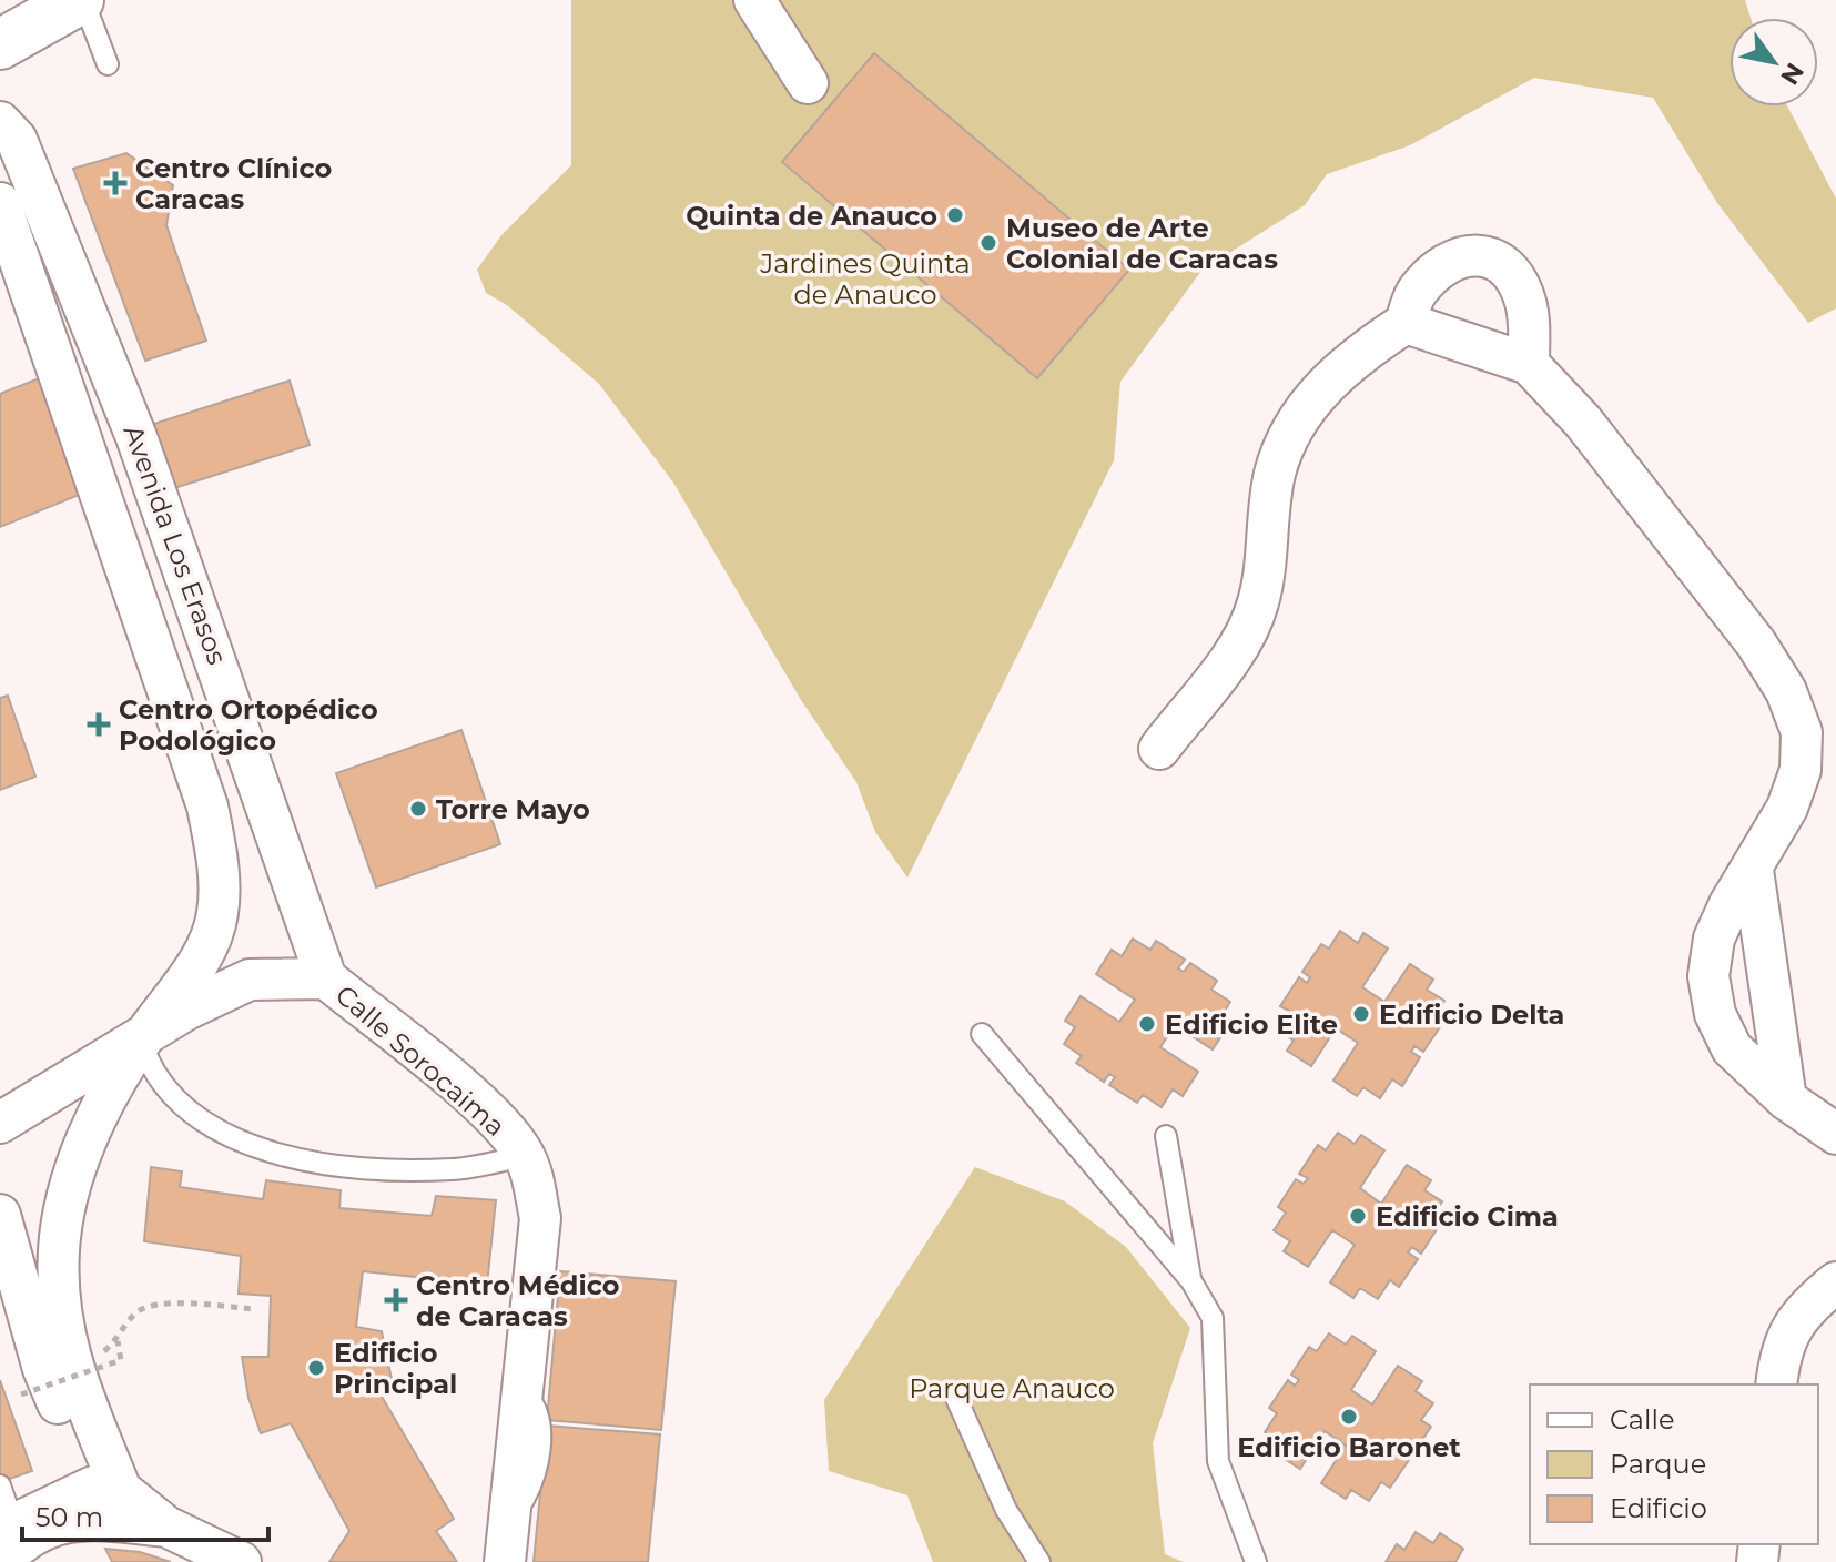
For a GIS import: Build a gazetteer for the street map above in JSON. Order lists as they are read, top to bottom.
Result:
{
  "streets": {
    "street": ["Avenida Los Erasos", "Calle Sorocaima"]
  },
  "crossings": [
    ["Avenida Los Erasos", "Calle Sorocaima"]
  ],
  "parks": ["Jardines Quinta de Anauco", "Parque Anauco"],
  "places": {
    "health": ["Centro Clínico Caracas", "Centro Ortopédico Podológico", "Centro Médico de Caracas"],
    "other": [
      "Quinta de Anauco",
      "Museo de Arte Colonial de Caracas",
      "Torre Mayo",
      "Edificio Delta",
      "Edificio Elite",
      "Edificio Cima",
      "Edificio Principal",
      "Edificio Baronet"
    ]
  },
  "legend": ["Calle", "Parque", "Edificio"],
  "scale_bar": "50 m",
  "north": "bottom right"
}
